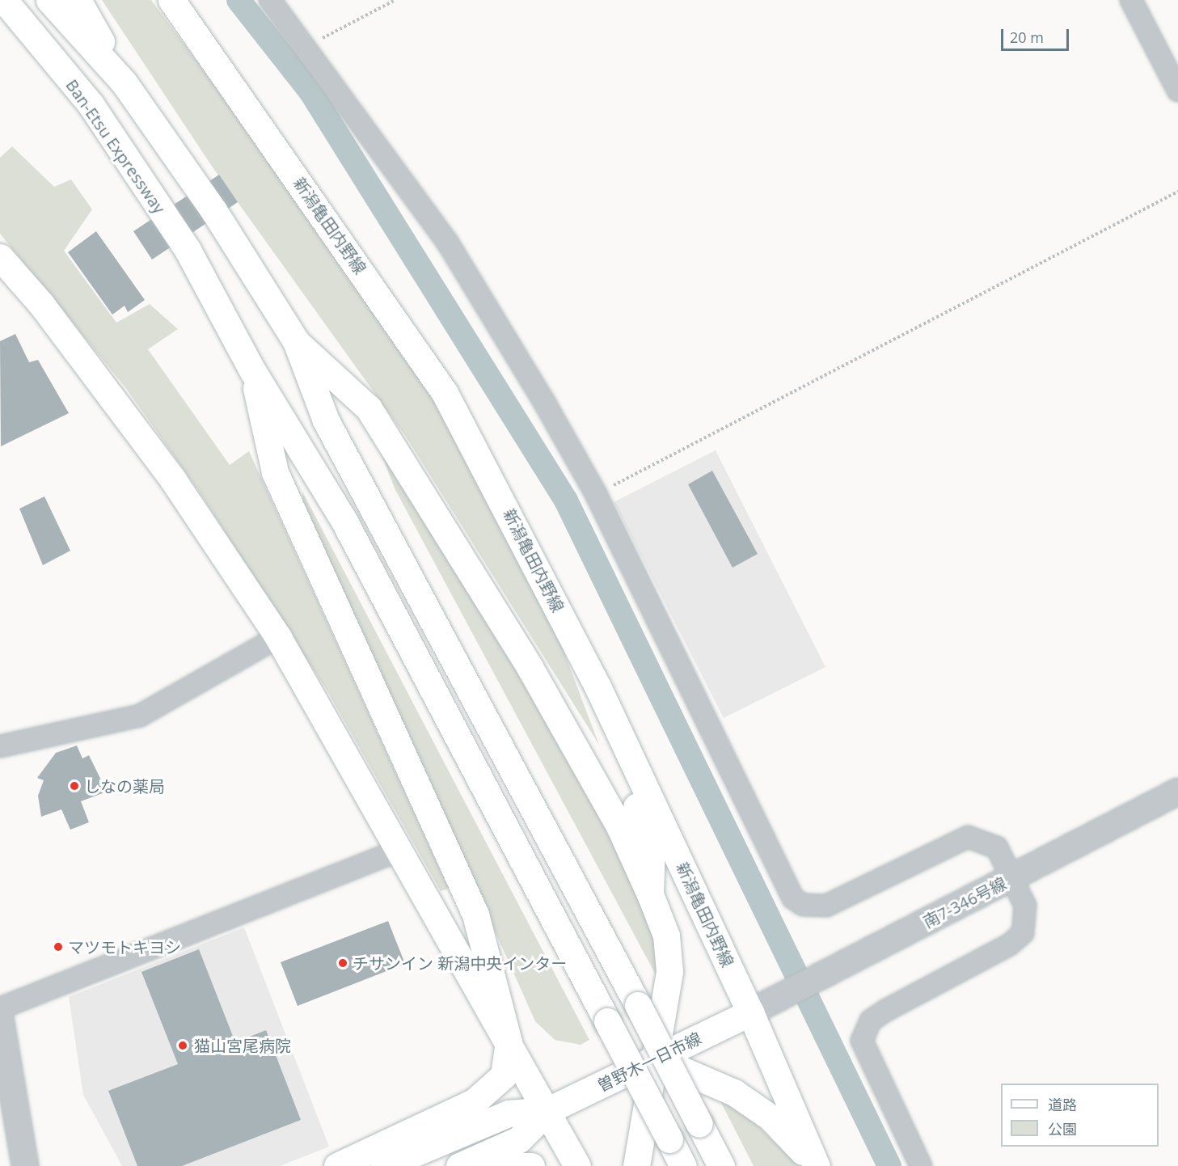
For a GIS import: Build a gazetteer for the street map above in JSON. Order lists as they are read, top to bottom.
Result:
{
  "streets": {
    "main road": ["Ban-Etsu Expressway", "新潟亀田内野線", "曽野木一日市線"],
    "street": ["南7-346号線"]
  },
  "crossings": [
    ["新潟亀田内野線", "南7-346号線"],
    ["新潟亀田内野線", "曽野木一日市線"],
    ["南7-346号線", "曽野木一日市線"]
  ],
  "places": [
    "しなの薬局",
    "マツモトキヨシ",
    "チサンイン 新潟中央インター",
    "猫山宮尾病院"
  ],
  "legend": ["道路", "公園"],
  "scale_bar": "20 m"
}
